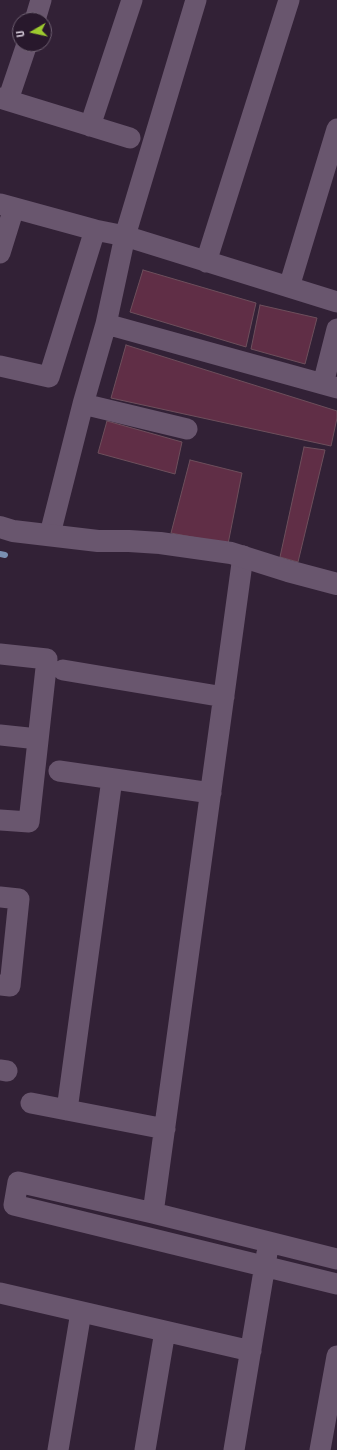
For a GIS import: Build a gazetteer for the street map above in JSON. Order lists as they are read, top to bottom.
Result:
{
  "north": "left"
}
